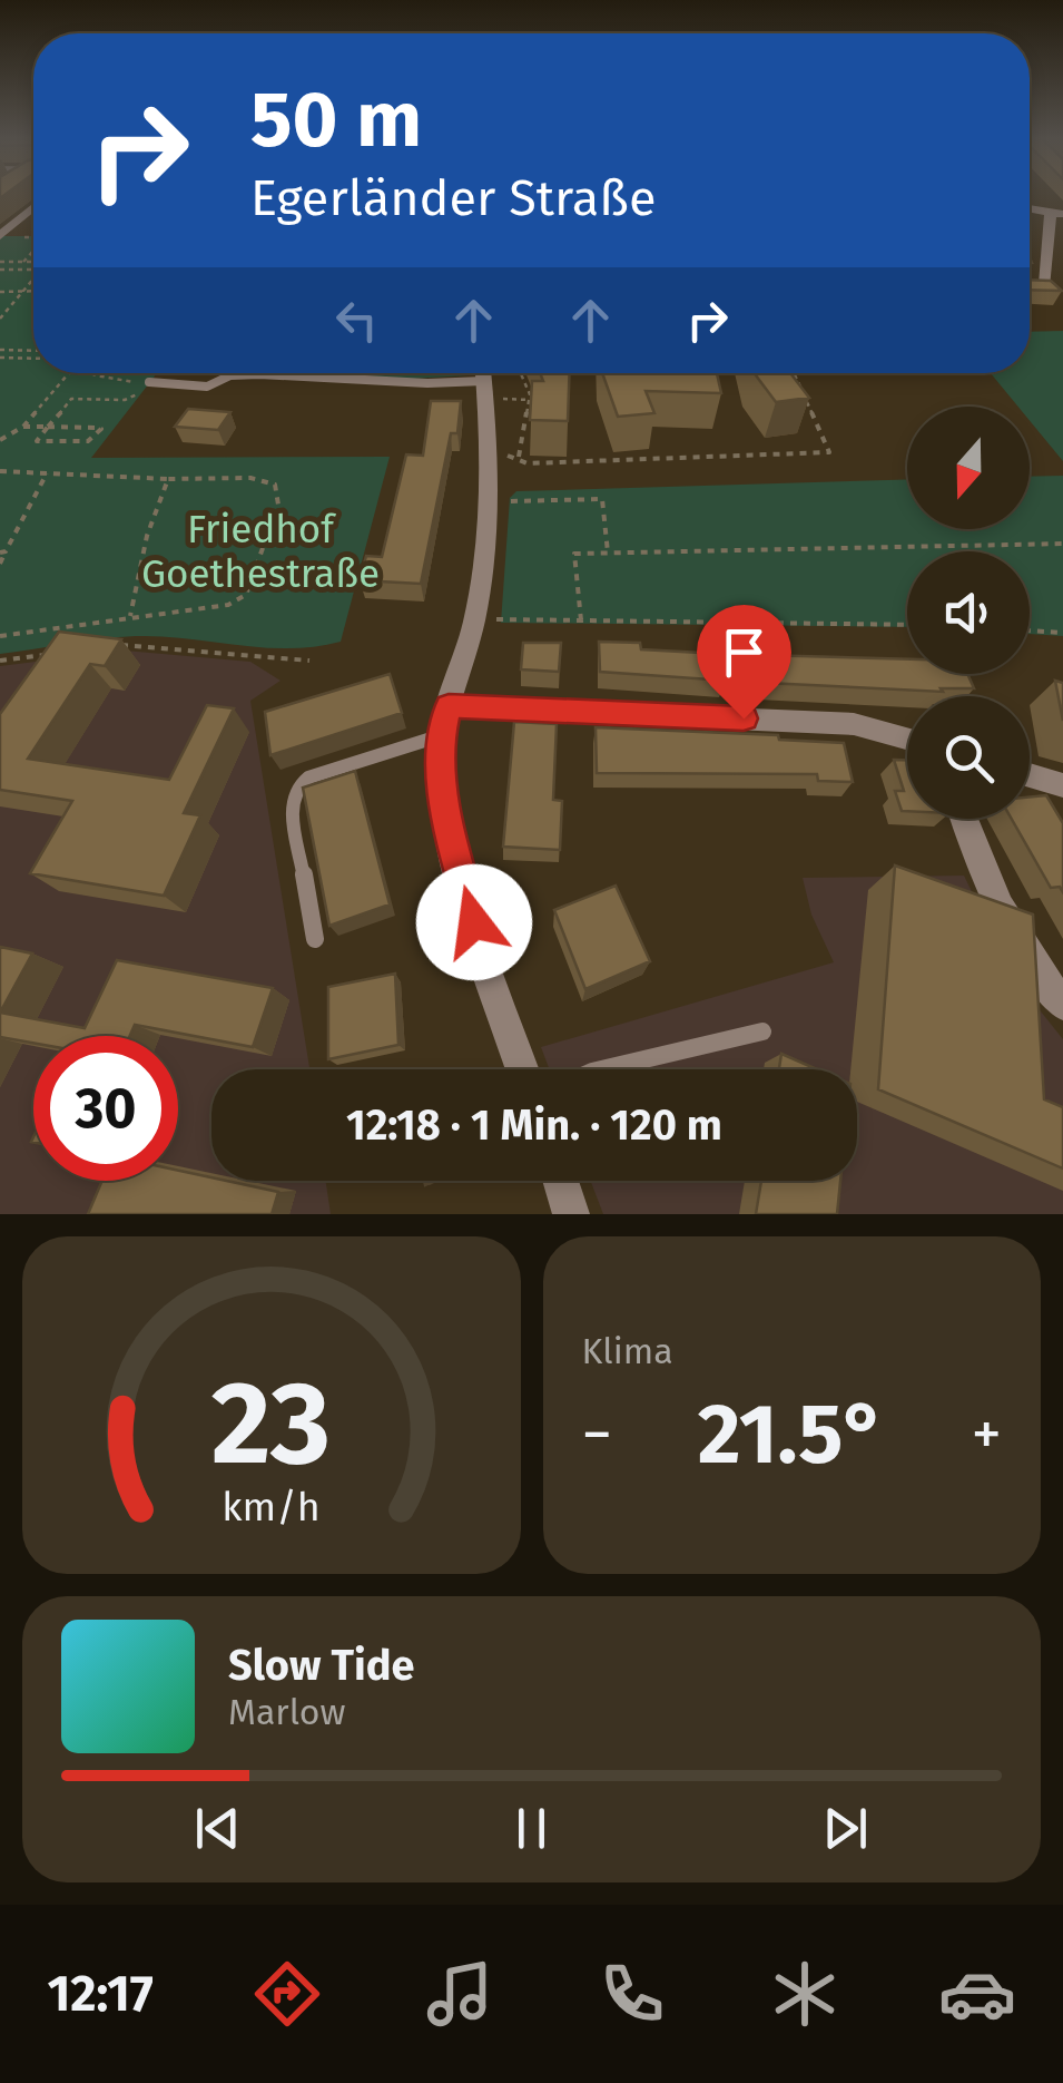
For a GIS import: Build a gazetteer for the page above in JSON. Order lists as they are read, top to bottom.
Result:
{
  "parks": ["Friedhof Goethestraße"],
  "north": "bottom",
  "page": {
    "turn": ["50 m", "Egerländer Straße"],
    "limit": "30",
    "trip": "12:18 · 1 Min. · 120 m",
    "tile": "Klima",
    "heat": ["−", "21.5°", "+"],
    "song": ["Slow Tide", "Marlow"],
    "tabs": "12:17",
    "gauge": ["23", "km/h"]
  }
}
